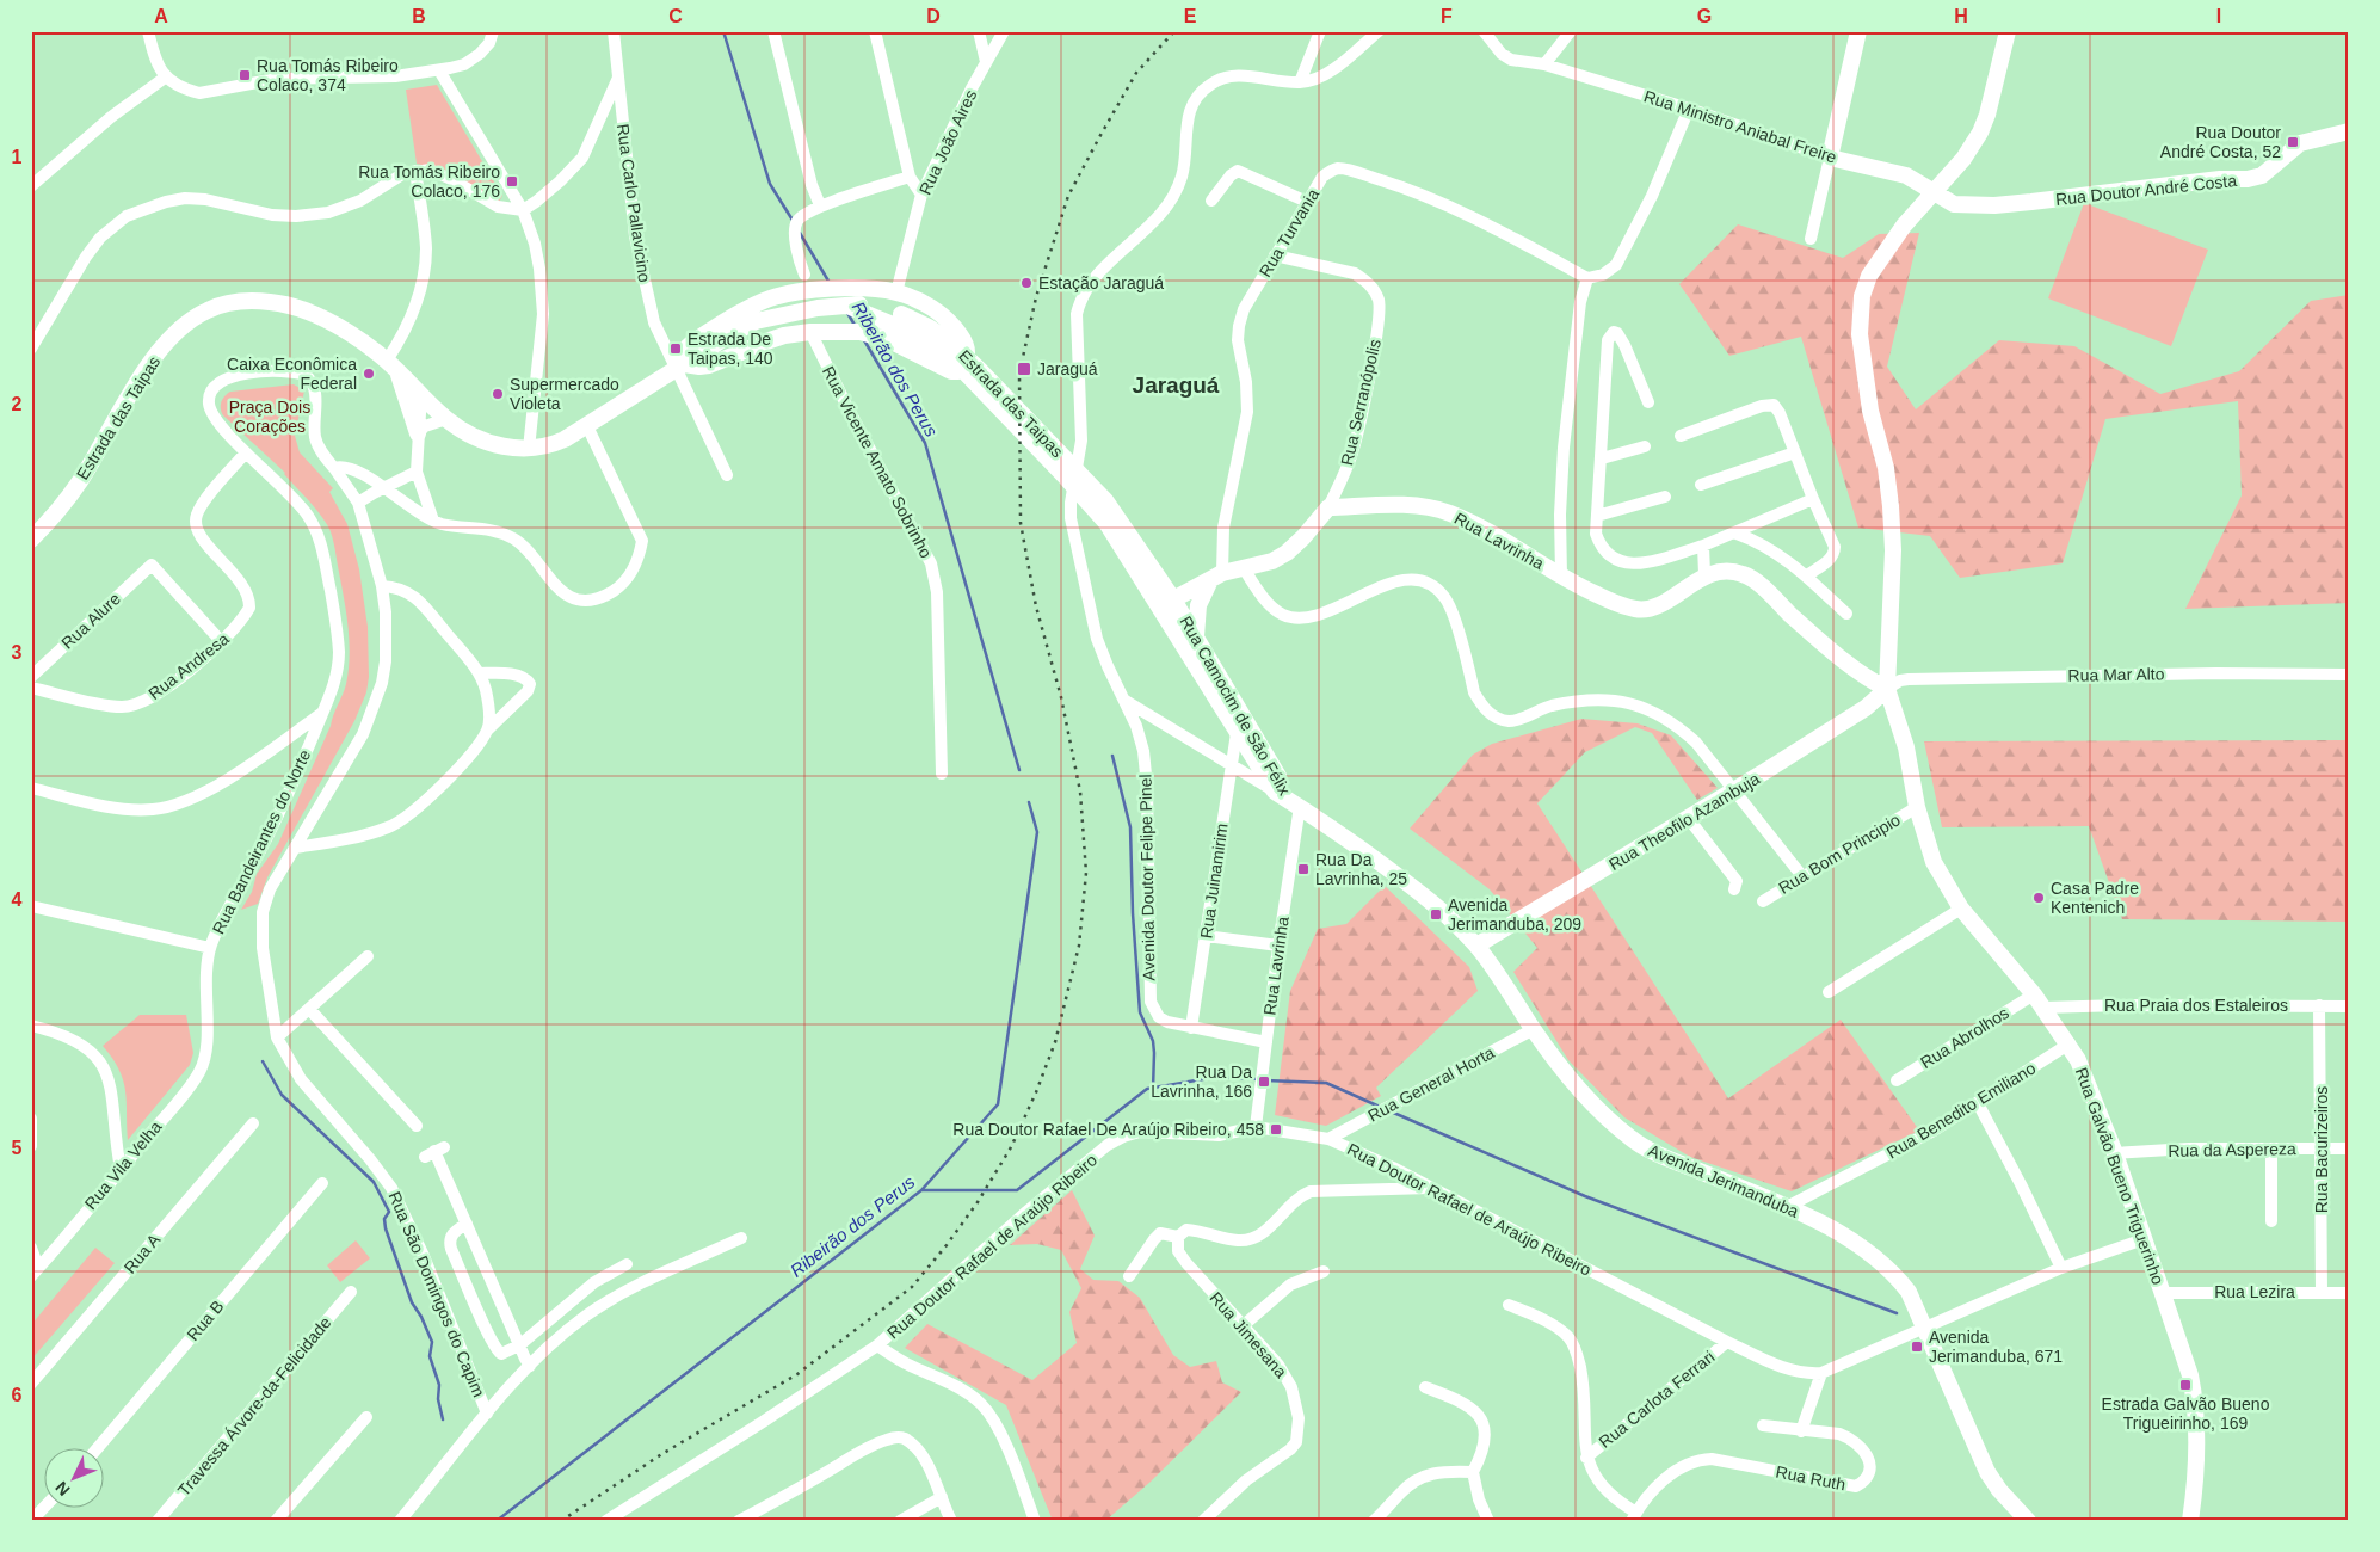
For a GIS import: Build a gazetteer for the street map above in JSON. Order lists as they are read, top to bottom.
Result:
{
  "streets": {
    "main road": [
      "Rua Ministro Aniabal Freire",
      "Rua Doutor André Costa",
      "Rua Serranópolis",
      "Estrada das Taipas",
      "Rua Lavrinha",
      "Rua Camocim de São Félix",
      "Rua Theofilo Azambuja",
      "Rua Galvão Bueno Triguerinho",
      "Avenida Jerimanduba"
    ],
    "street": [
      "Rua João Aires",
      "Rua Carlo Pallavicino",
      "Rua Turvania",
      "Rua Vicente Amato Sobrinho",
      "Rua Alure",
      "Rua Andresa",
      "Rua Mar Alto",
      "Rua Bandeirantes do Norte",
      "Rua Bom Principio",
      "Avenida Doutor Felipe Pinel",
      "Rua Juinamirim",
      "Rua Praia dos Estaleiros",
      "Rua Abrolhos",
      "Rua General Horta",
      "Rua Benedito Emiliano",
      "Rua da Aspereza",
      "Rua Bacurizeiros",
      "Rua Vila Velha",
      "Rua Doutor Rafael de Araújo Ribeiro",
      "Rua A",
      "Rua Lezira",
      "Rua São Domingos do Capim",
      "Rua B",
      "Rua Jimesana",
      "Rua Carlota Ferrari",
      "Travessa Árvore-da-Felicidade",
      "Rua Ruth"
    ]
  },
  "crossings": [
    ["Rua Ministro Aniabal Freire", "Rua Doutor André Costa"],
    ["Rua Ministro Aniabal Freire", "Rua Galvão Bueno Triguerinho"],
    ["Rua Doutor André Costa", "Rua Galvão Bueno Triguerinho"],
    ["Rua Carlo Pallavicino", "Estrada das Taipas"],
    ["Rua Turvania", "Rua Serranópolis"],
    ["Rua Serranópolis", "Rua Lavrinha"],
    ["Rua Serranópolis", "Rua Camocim de São Félix"],
    ["Estrada das Taipas", "Rua Camocim de São Félix"],
    ["Rua Lavrinha", "Rua Camocim de São Félix"],
    ["Rua Lavrinha", "Avenida Doutor Felipe Pinel"],
    ["Rua Lavrinha", "Avenida Jerimanduba"],
    ["Rua Lavrinha", "Rua Doutor Rafael de Araújo Ribeiro"],
    ["Rua Alure", "Rua Andresa"],
    ["Rua Andresa", "Rua Bandeirantes do Norte"],
    ["Rua Mar Alto", "Rua Theofilo Azambuja"],
    ["Rua Mar Alto", "Rua Galvão Bueno Triguerinho"],
    ["Rua Camocim de São Félix", "Rua Juinamirim"],
    ["Rua Camocim de São Félix", "Avenida Jerimanduba"],
    ["Rua Theofilo Azambuja", "Rua Galvão Bueno Triguerinho"],
    ["Rua Theofilo Azambuja", "Avenida Jerimanduba"],
    ["Rua Bandeirantes do Norte", "Rua Vila Velha"],
    ["Rua Bom Principio", "Rua Galvão Bueno Triguerinho"],
    ["Avenida Doutor Felipe Pinel", "Rua Juinamirim"],
    ["Rua Praia dos Estaleiros", "Rua Abrolhos"],
    ["Rua Praia dos Estaleiros", "Rua Bacurizeiros"],
    ["Rua Praia dos Estaleiros", "Rua Galvão Bueno Triguerinho"],
    ["Rua Abrolhos", "Rua Galvão Bueno Triguerinho"],
    ["Rua General Horta", "Avenida Jerimanduba"],
    ["Rua General Horta", "Rua Doutor Rafael de Araújo Ribeiro"],
    ["Rua Benedito Emiliano", "Rua Galvão Bueno Triguerinho"],
    ["Rua Benedito Emiliano", "Avenida Jerimanduba"],
    ["Rua da Aspereza", "Rua Bacurizeiros"],
    ["Rua da Aspereza", "Rua Galvão Bueno Triguerinho"],
    ["Rua Bacurizeiros", "Rua Lezira"],
    ["Rua Galvão Bueno Triguerinho", "Rua Doutor Rafael de Araújo Ribeiro"],
    ["Rua Galvão Bueno Triguerinho", "Rua Lezira"],
    ["Avenida Jerimanduba", "Rua Doutor Rafael de Araújo Ribeiro"],
    ["Rua Doutor Rafael de Araújo Ribeiro", "Rua Carlota Ferrari"]
  ],
  "districts": ["Jaraguá"],
  "water": ["Ribeirão dos Perus"],
  "parks": ["Praça Dois Corações"],
  "places": {
    "transit": [
      "Rua Tomás Ribeiro Colaco, 374",
      "Rua Doutor André Costa, 52",
      "Rua Tomás Ribeiro Colaco, 176",
      "Estrada De Taipas, 140",
      "Jaraguá",
      "Rua Da Lavrinha, 25",
      "Avenida Jerimanduba, 209",
      "Rua Da Lavrinha, 166",
      "Rua Doutor Rafael De Araújo Ribeiro, 458",
      "Avenida Jerimanduba, 671",
      "Estrada Galvão Bueno Trigueirinho, 169"
    ],
    "other": [
      "Estação Jaraguá",
      "Caixa Econômica Federal",
      "Supermercado Violeta",
      "Casa Padre Kentenich"
    ]
  },
  "north": "bottom left",
  "grid": {
    "columns": [
      "A",
      "B",
      "C",
      "D",
      "E",
      "F",
      "G",
      "H",
      "I"
    ],
    "rows": [
      "1",
      "2",
      "3",
      "4",
      "5",
      "6"
    ]
  }
}
